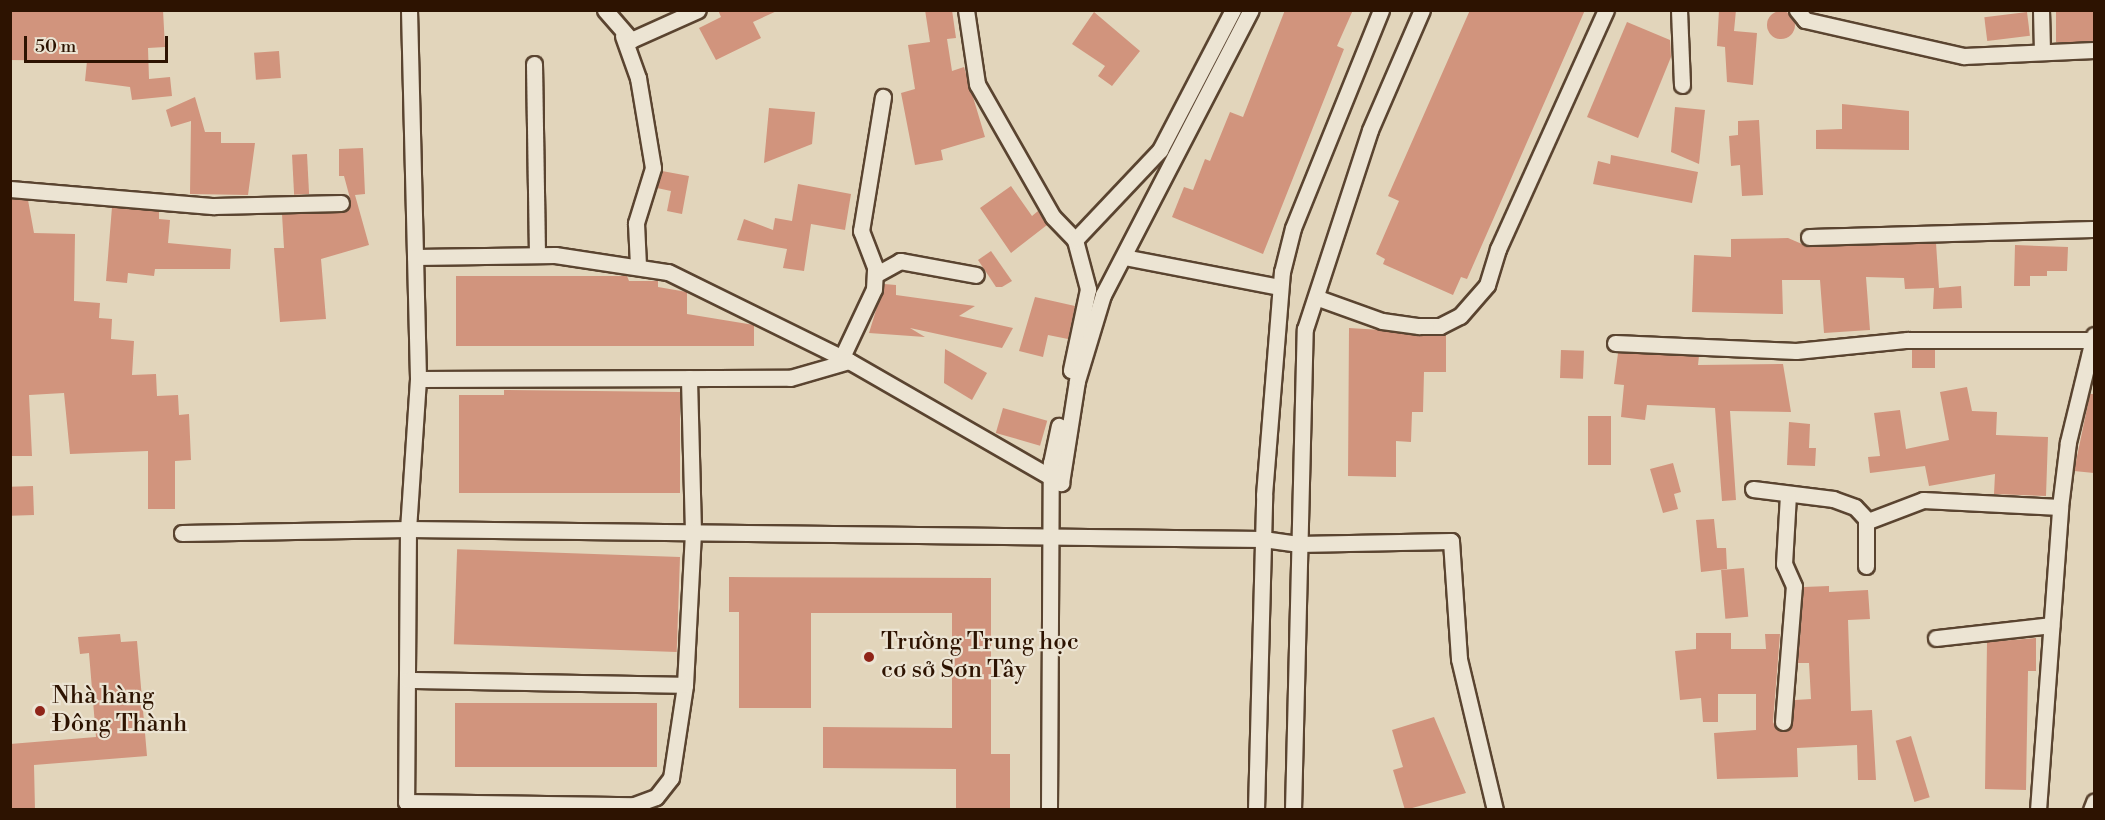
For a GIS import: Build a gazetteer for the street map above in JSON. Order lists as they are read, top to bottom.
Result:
{
  "places": ["Trường Trung học cơ sở Sơn Tây", "Nhà hàng Đông Thành"],
  "scale_bar": "50 m"
}
